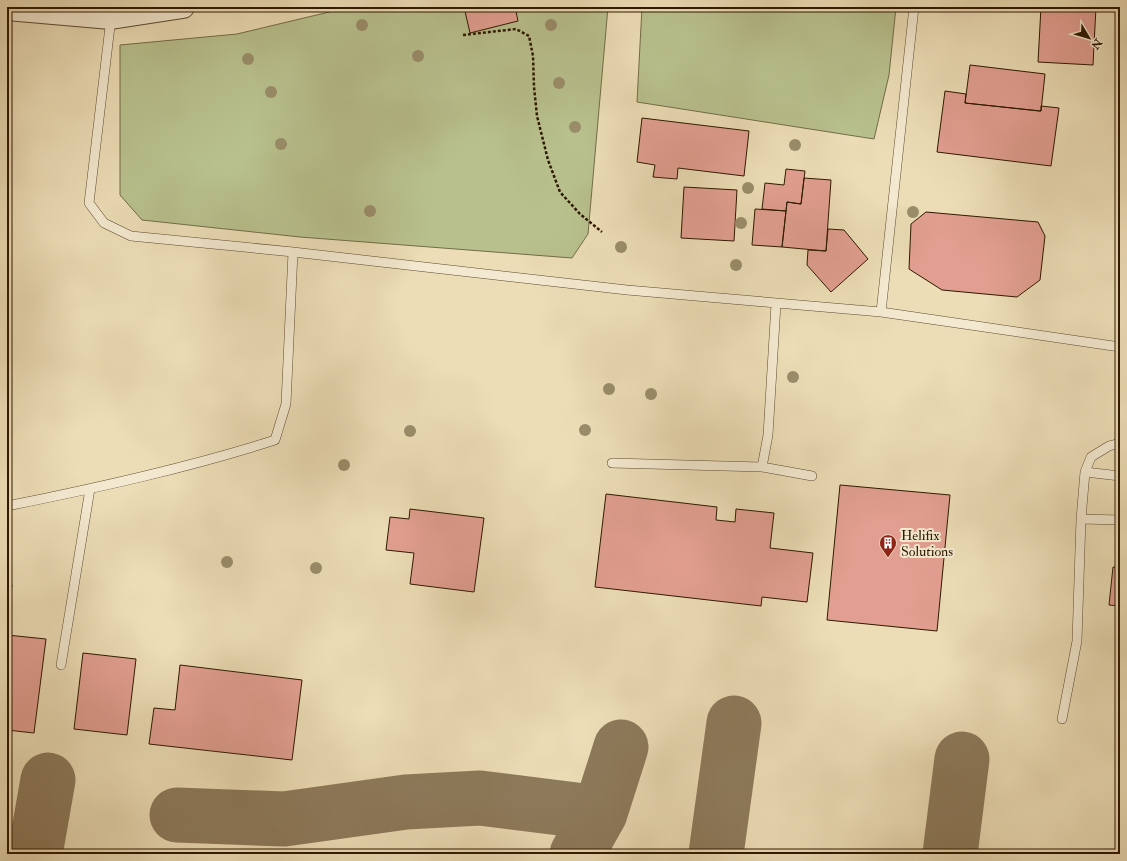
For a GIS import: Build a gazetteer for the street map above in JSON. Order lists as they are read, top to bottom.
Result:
{
  "places": {
    "building": ["Helifix Solutions"]
  },
  "north": "bottom right"
}
